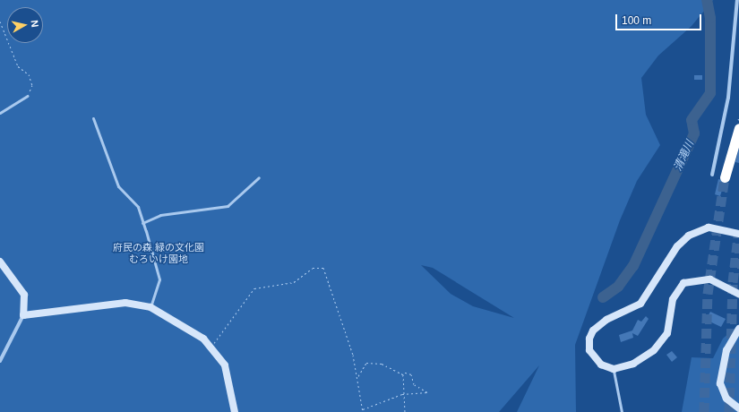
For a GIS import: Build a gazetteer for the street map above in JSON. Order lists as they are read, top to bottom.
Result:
{
  "water": ["清滝川"],
  "parks": ["府民の森 緑の文化園 むろいけ園地"],
  "scale_bar": "100 m",
  "north": "right"
}
